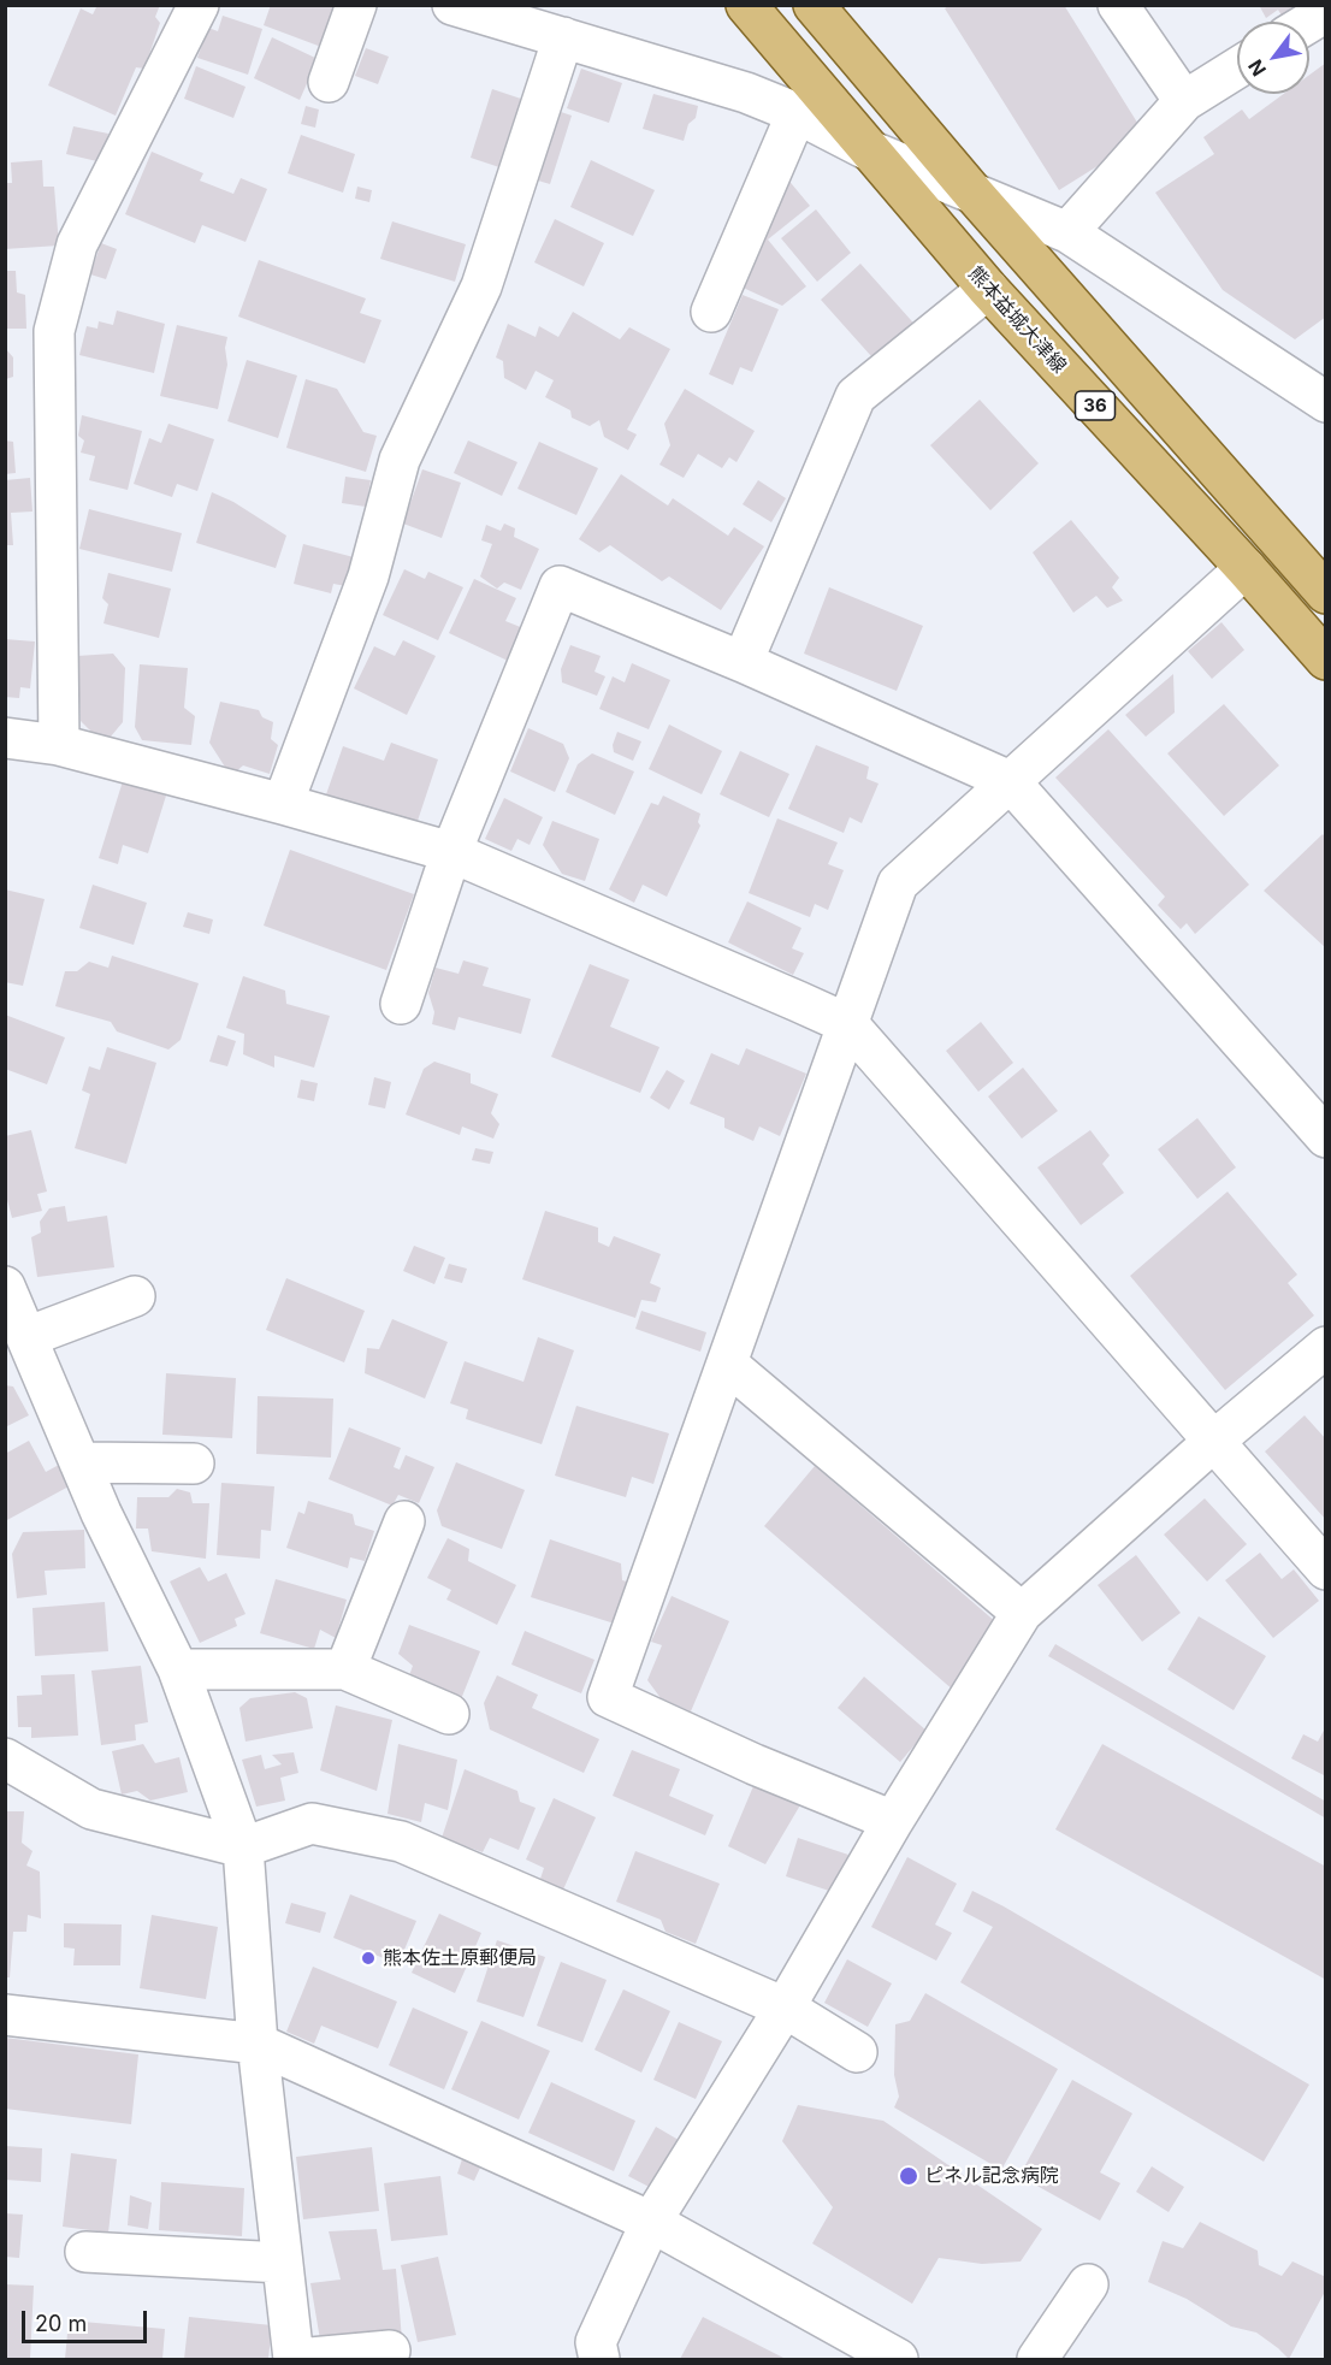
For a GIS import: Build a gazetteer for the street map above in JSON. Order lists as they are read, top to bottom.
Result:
{
  "streets": {
    "main road": ["熊本益城大津線", "36"]
  },
  "places": ["熊本佐土原郵便局", "ピネル記念病院"],
  "scale_bar": "20 m",
  "north": "bottom left"
}
